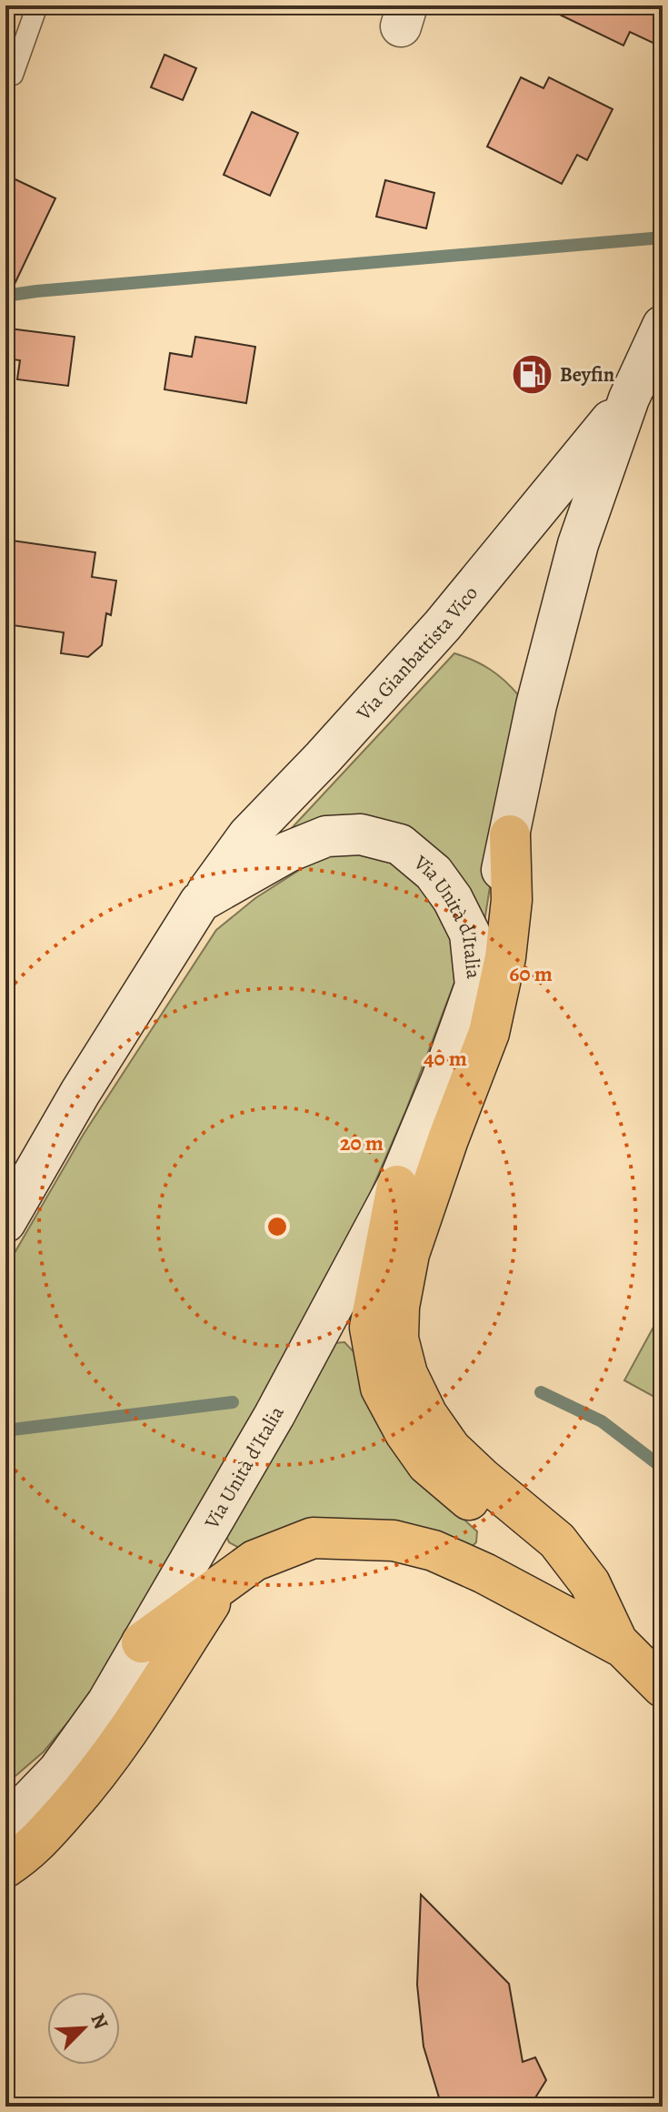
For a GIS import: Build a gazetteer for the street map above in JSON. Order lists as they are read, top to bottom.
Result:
{
  "streets": {
    "main road": ["Via Gianbattista Vico", "Via Unità d'Italia"]
  },
  "crossings": [
    ["Via Gianbattista Vico", "Via Unità d'Italia"]
  ],
  "places": {
    "fuel station": ["Beyfin"]
  },
  "north": "top right",
  "rings": ["60 m", "40 m", "20 m"]
}
